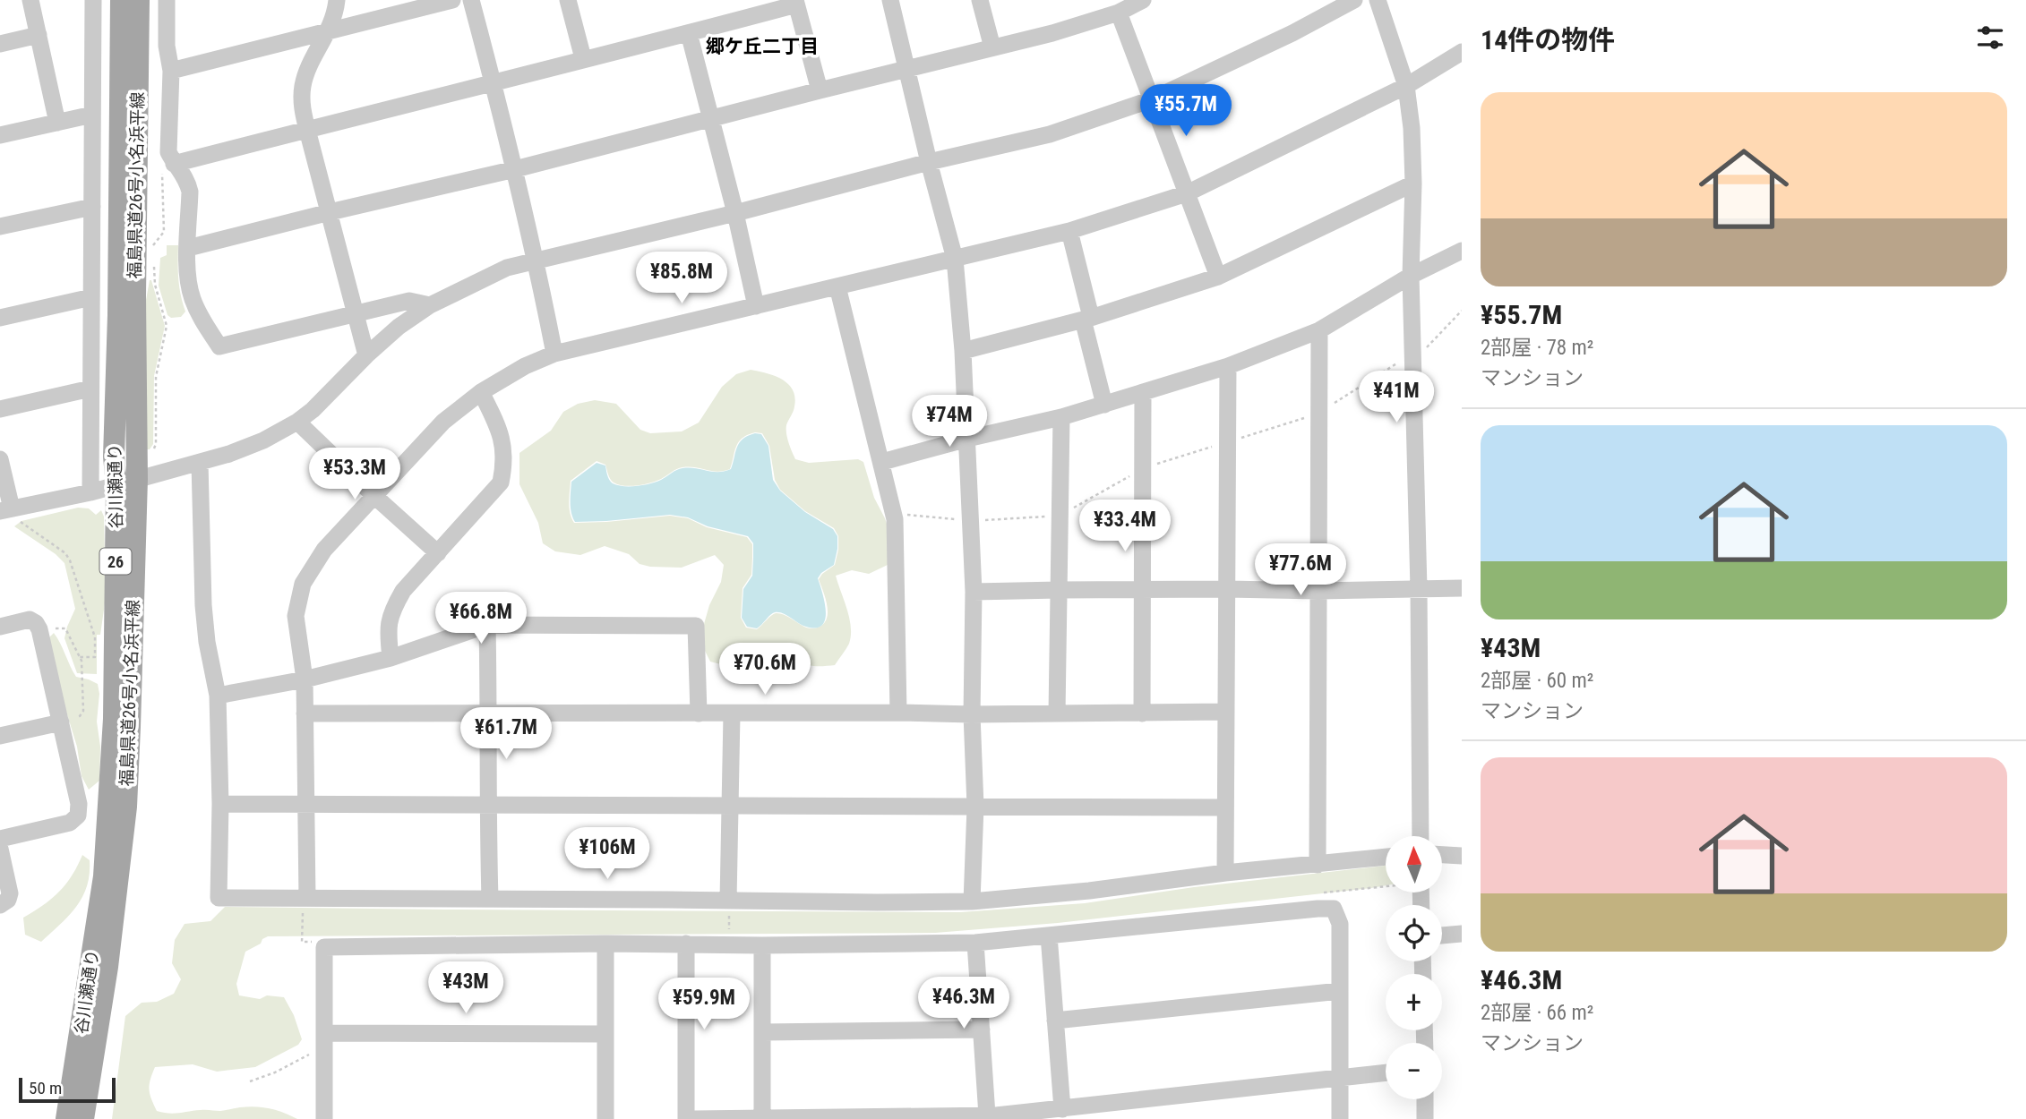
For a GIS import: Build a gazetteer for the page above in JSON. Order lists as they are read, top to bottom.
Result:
{
  "streets": {
    "main road": ["福島県道26号小名浜平線", "谷川瀬通り", "26"]
  },
  "crossings": [
    ["福島県道26号小名浜平線", "谷川瀬通り"]
  ],
  "districts": ["郷ケ丘二丁目"],
  "scale_bar": "50 m",
  "north": "top",
  "page": {
    "heading": "14件の物件",
    "list": [
      {
        "name": "¥55.7M",
        "note": "2部屋 · 78 m² · マンション"
      },
      {
        "name": "¥43M",
        "note": "2部屋 · 60 m² · マンション"
      },
      {
        "name": "¥46.3M",
        "note": "2部屋 · 66 m² · マンション"
      }
    ],
    "price": [
      "¥55.7M",
      "¥85.8M",
      "¥41M",
      "¥74M",
      "¥53.3M",
      "¥33.4M",
      "¥77.6M",
      "¥66.8M",
      "¥70.6M",
      "¥61.7M",
      "¥106M",
      "¥43M",
      "¥46.3M",
      "¥59.9M"
    ],
    "map_buttons": ["+", "−"],
    "scale": "50 m"
  }
}
